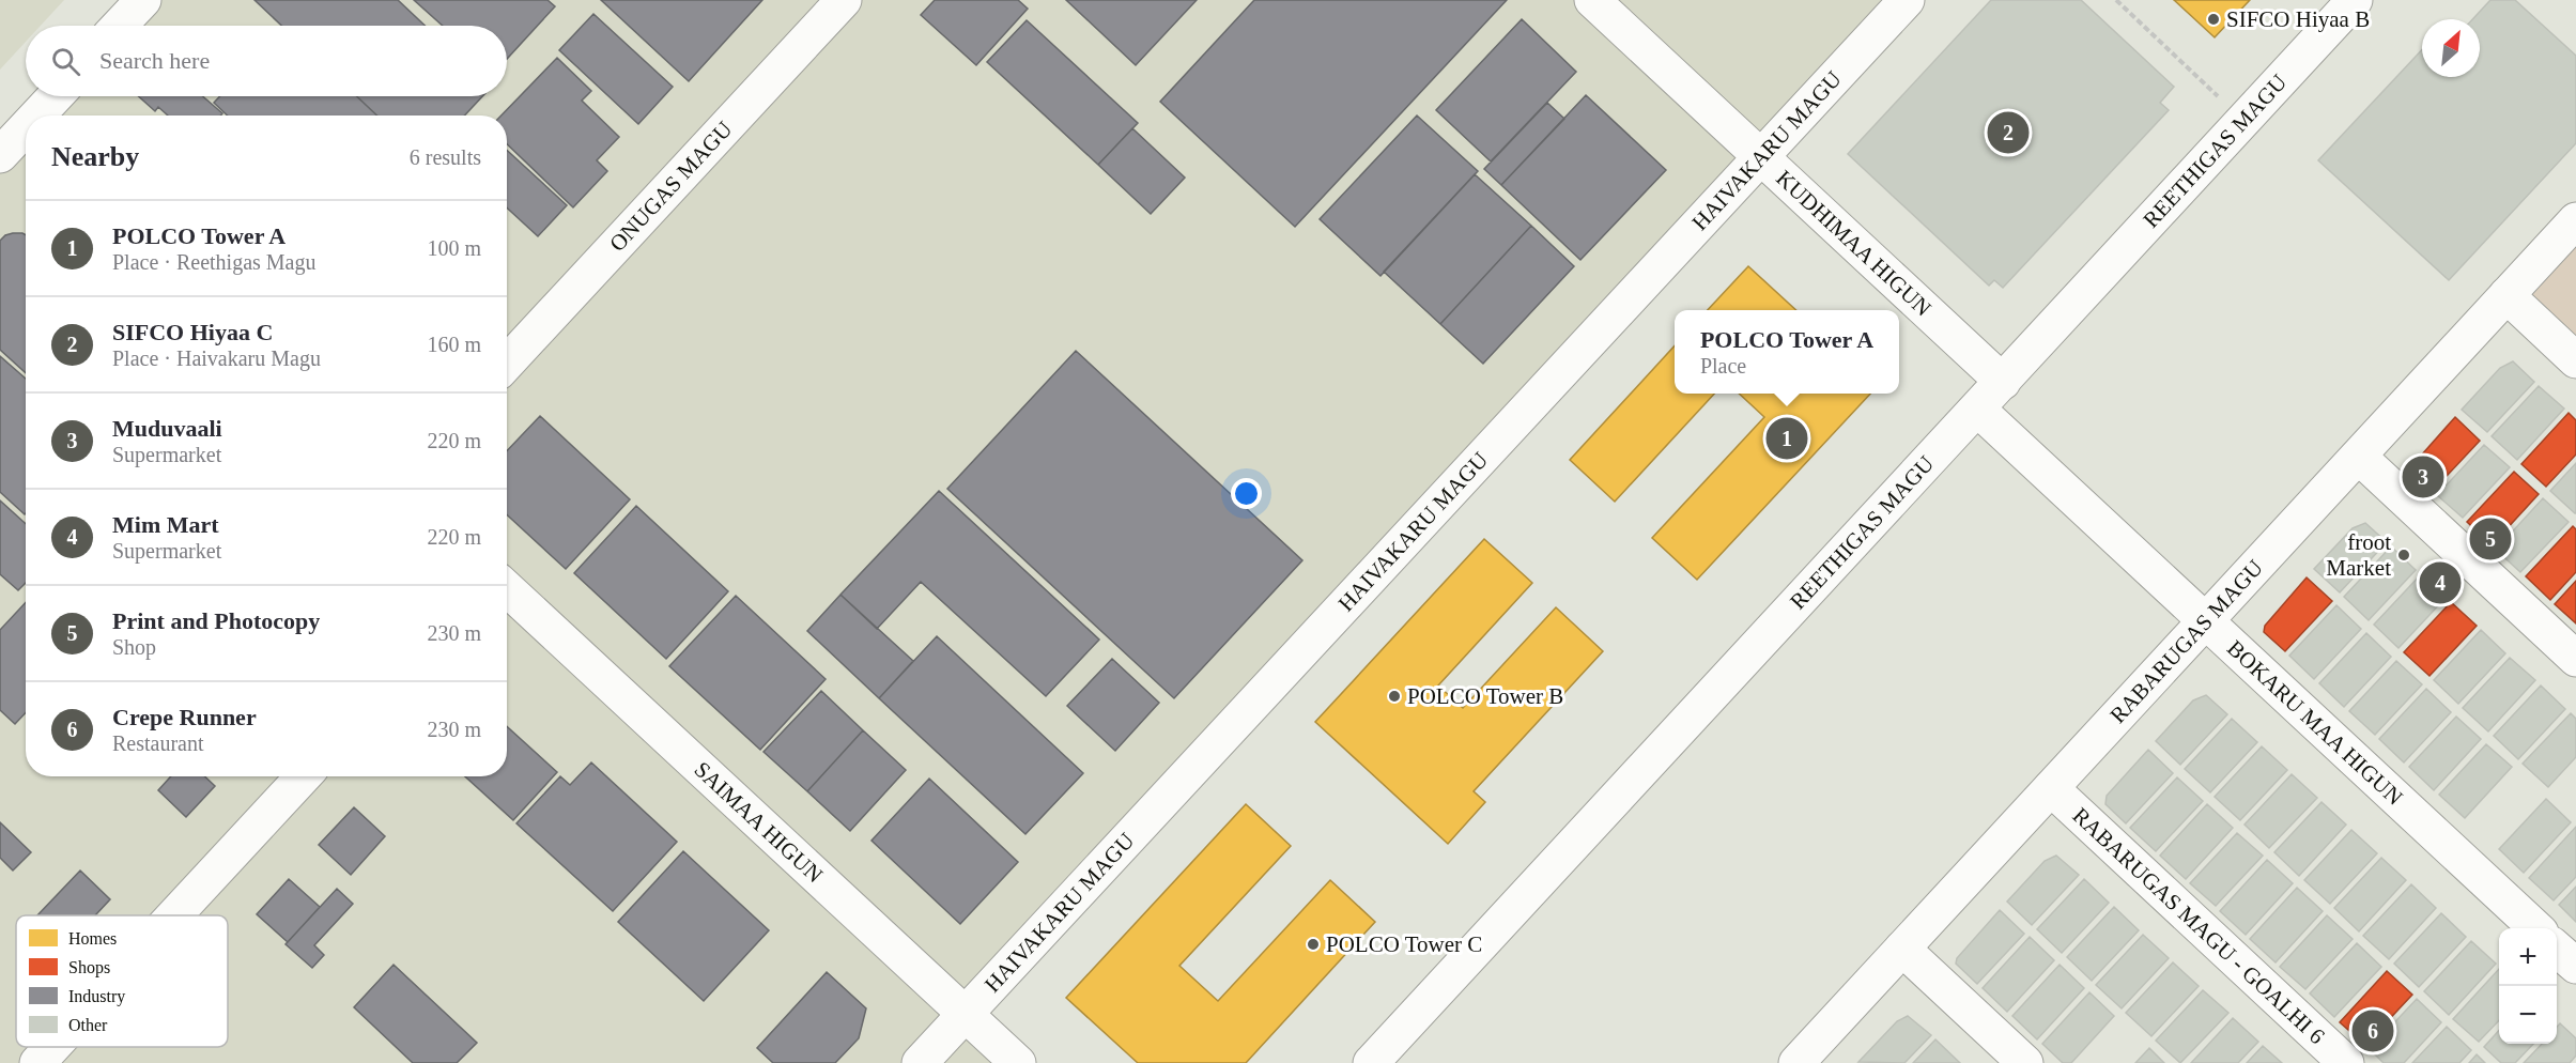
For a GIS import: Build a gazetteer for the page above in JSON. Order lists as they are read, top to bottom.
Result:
{
  "streets": {
    "street": [
      "HAIVAKARU MAGU",
      "REETHIGAS MAGU",
      "ONUGAS MAGU",
      "KUDHIMAA HIGUN",
      "RABARUGAS MAGU",
      "BOKARU MAA HIGUN",
      "SAIMAA HIGUN",
      "RABARUGAS MAGU - GOALHI 6"
    ]
  },
  "crossings": [
    ["HAIVAKARU MAGU", "KUDHIMAA HIGUN"],
    ["HAIVAKARU MAGU", "SAIMAA HIGUN"],
    ["REETHIGAS MAGU", "KUDHIMAA HIGUN"],
    ["REETHIGAS MAGU", "BOKARU MAA HIGUN"],
    ["RABARUGAS MAGU", "BOKARU MAA HIGUN"],
    ["RABARUGAS MAGU", "RABARUGAS MAGU - GOALHI 6"]
  ],
  "places": [
    "SIFCO Hiyaa B",
    "froot Market",
    "POLCO Tower B",
    "POLCO Tower C"
  ],
  "legend": [
    "Homes",
    "Shops",
    "Industry",
    "Other"
  ],
  "north": "top right",
  "page": {
    "search": "Search here",
    "pins": [
      "2",
      "1",
      "3",
      "5",
      "4",
      "6"
    ],
    "heading": ["Nearby", "6 results"],
    "list": [
      {
        "mark": "1",
        "name": "POLCO Tower A",
        "note": "Place · Reethigas Magu",
        "value": "100 m"
      },
      {
        "mark": "2",
        "name": "SIFCO Hiyaa C",
        "note": "Place · Haivakaru Magu",
        "value": "160 m"
      },
      {
        "mark": "3",
        "name": "Muduvaali",
        "note": "Supermarket",
        "value": "220 m"
      },
      {
        "mark": "4",
        "name": "Mim Mart",
        "note": "Supermarket",
        "value": "220 m"
      },
      {
        "mark": "5",
        "name": "Print and Photocopy",
        "note": "Shop",
        "value": "230 m"
      },
      {
        "mark": "6",
        "name": "Crepe Runner",
        "note": "Restaurant",
        "value": "230 m"
      }
    ],
    "popup": ["POLCO Tower A", "Place"],
    "map_buttons": ["+", "−"]
  }
}
